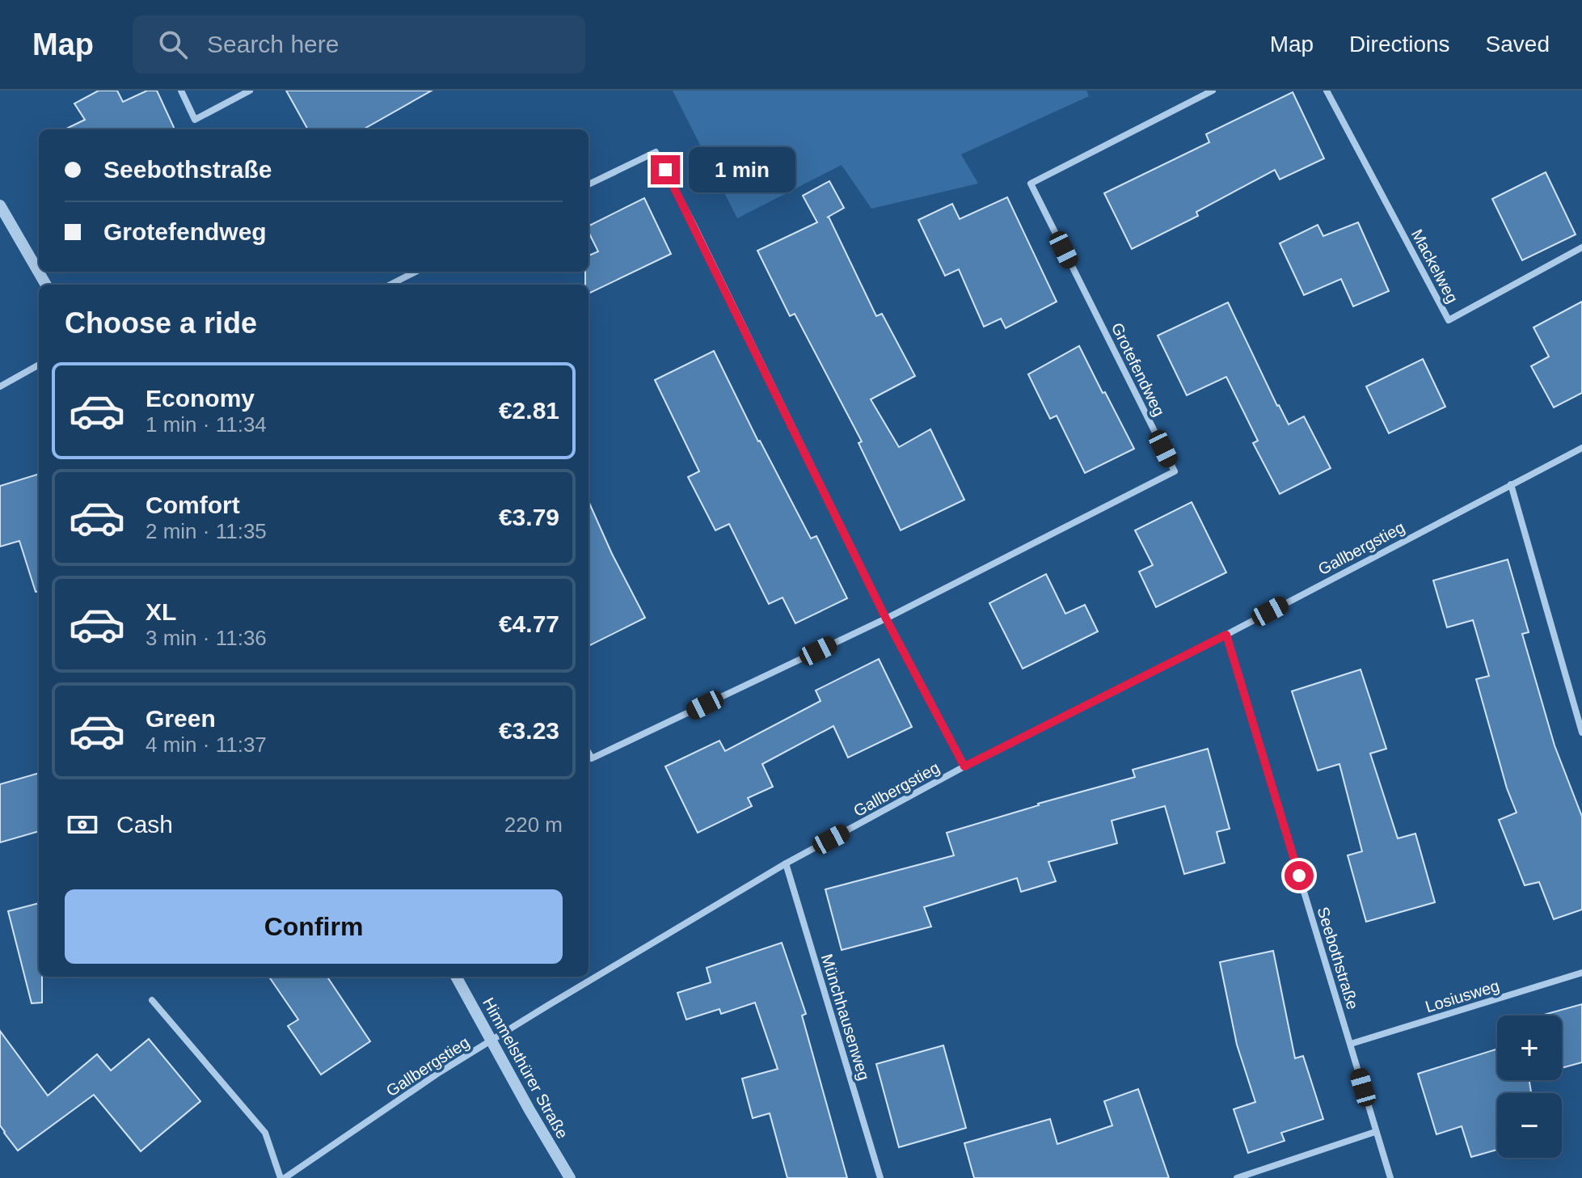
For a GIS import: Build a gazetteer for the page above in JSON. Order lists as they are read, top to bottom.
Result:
{
  "streets": {
    "street": [
      "Mackelweg",
      "Grotefendweg",
      "Gallbergstieg",
      "Seebothstraße",
      "Losiusweg",
      "Münchhausenweg",
      "Himmelsthürer Straße"
    ]
  },
  "crossings": [
    ["Gallbergstieg", "Seebothstraße"],
    ["Gallbergstieg", "Münchhausenweg"],
    ["Gallbergstieg", "Himmelsthürer Straße"],
    ["Seebothstraße", "Losiusweg"]
  ],
  "page": {
    "header": "Map",
    "search": "Search here",
    "nav": ["Map", "Directions", "Saved"],
    "banner": ["Seebothstraße", "Grotefendweg"],
    "bubble": "1 min",
    "heading": "Choose a ride",
    "list": [
      {
        "name": "Economy",
        "note": "1 min · 11:34",
        "value": "€2.81"
      },
      {
        "name": "Comfort",
        "note": "2 min · 11:35",
        "value": "€3.79"
      },
      {
        "name": "XL",
        "note": "3 min · 11:36",
        "value": "€4.77"
      },
      {
        "name": "Green",
        "note": "4 min · 11:37",
        "value": "€3.23"
      }
    ],
    "pay": ["Cash", "220 m"],
    "buttons": "Confirm",
    "map_buttons": ["+", "−"]
  }
}
